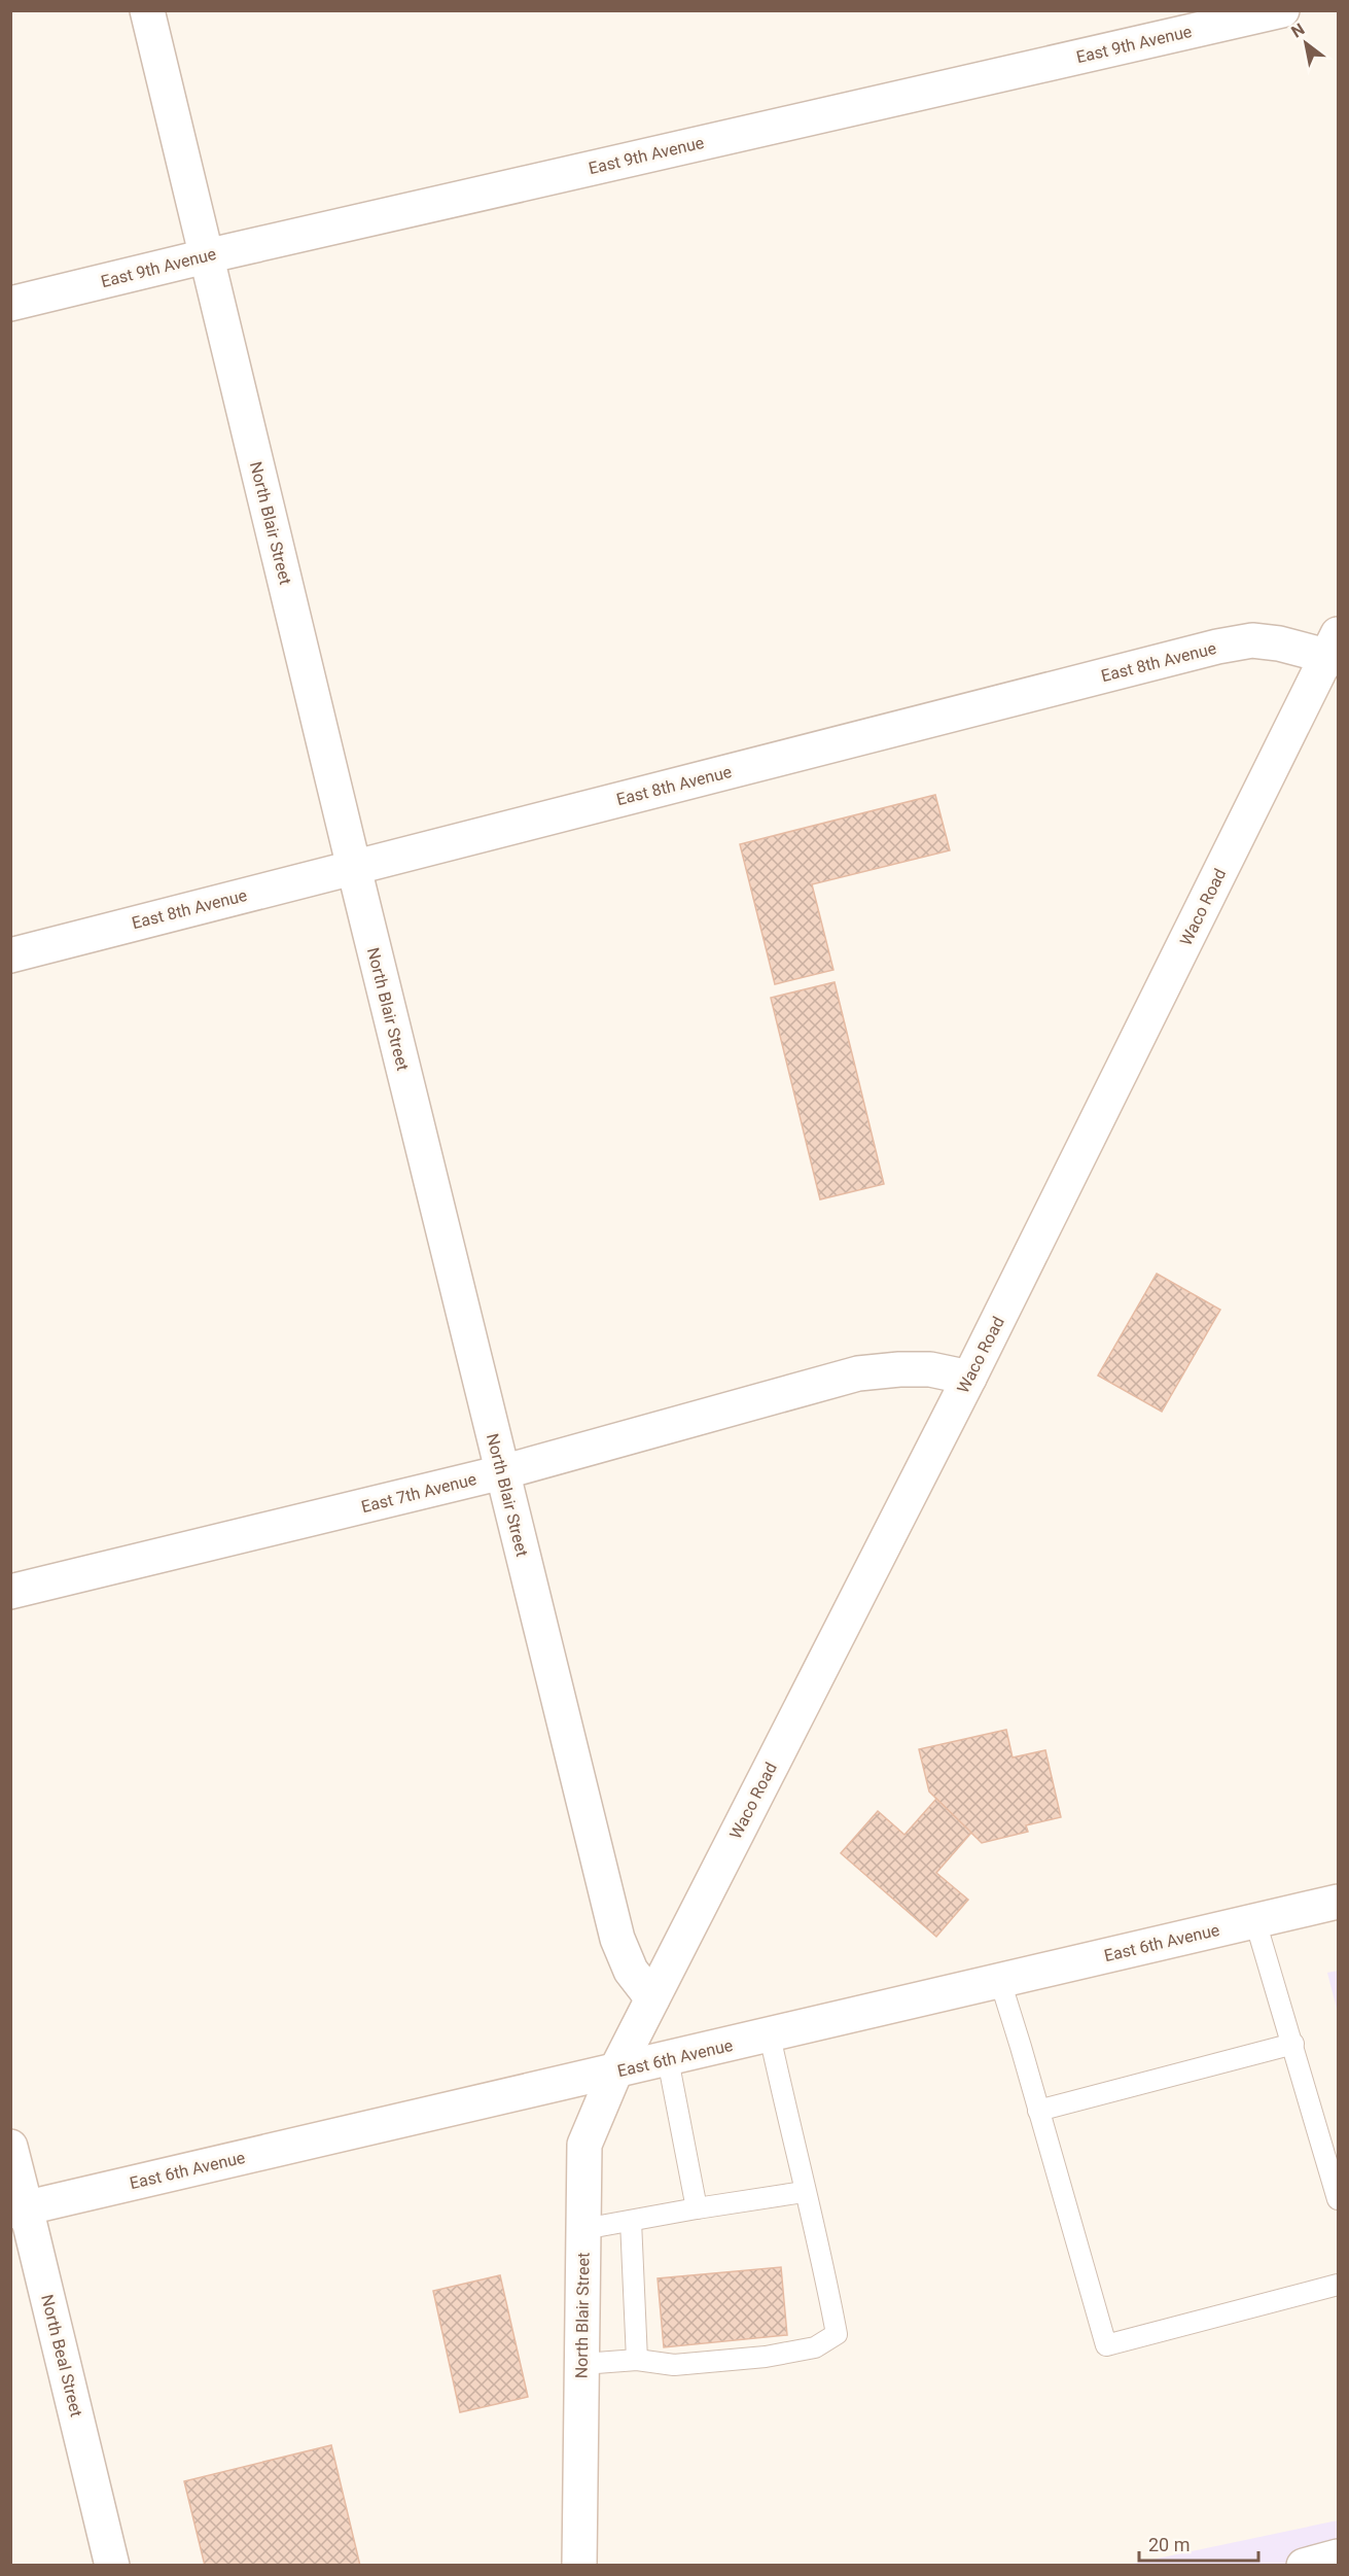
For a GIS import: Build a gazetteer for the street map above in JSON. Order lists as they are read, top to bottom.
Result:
{
  "streets": {
    "street": [
      "East 9th Avenue",
      "North Blair Street",
      "East 8th Avenue",
      "Waco Road",
      "East 7th Avenue",
      "East 6th Avenue",
      "North Beal Street"
    ]
  },
  "crossings": [
    ["East 9th Avenue", "North Blair Street"],
    ["North Blair Street", "East 8th Avenue"],
    ["North Blair Street", "Waco Road"],
    ["North Blair Street", "East 7th Avenue"],
    ["North Blair Street", "East 6th Avenue"],
    ["East 8th Avenue", "Waco Road"],
    ["Waco Road", "East 7th Avenue"],
    ["Waco Road", "East 6th Avenue"],
    ["East 6th Avenue", "North Beal Street"]
  ],
  "scale_bar": "20 m",
  "north": "top left"
}
